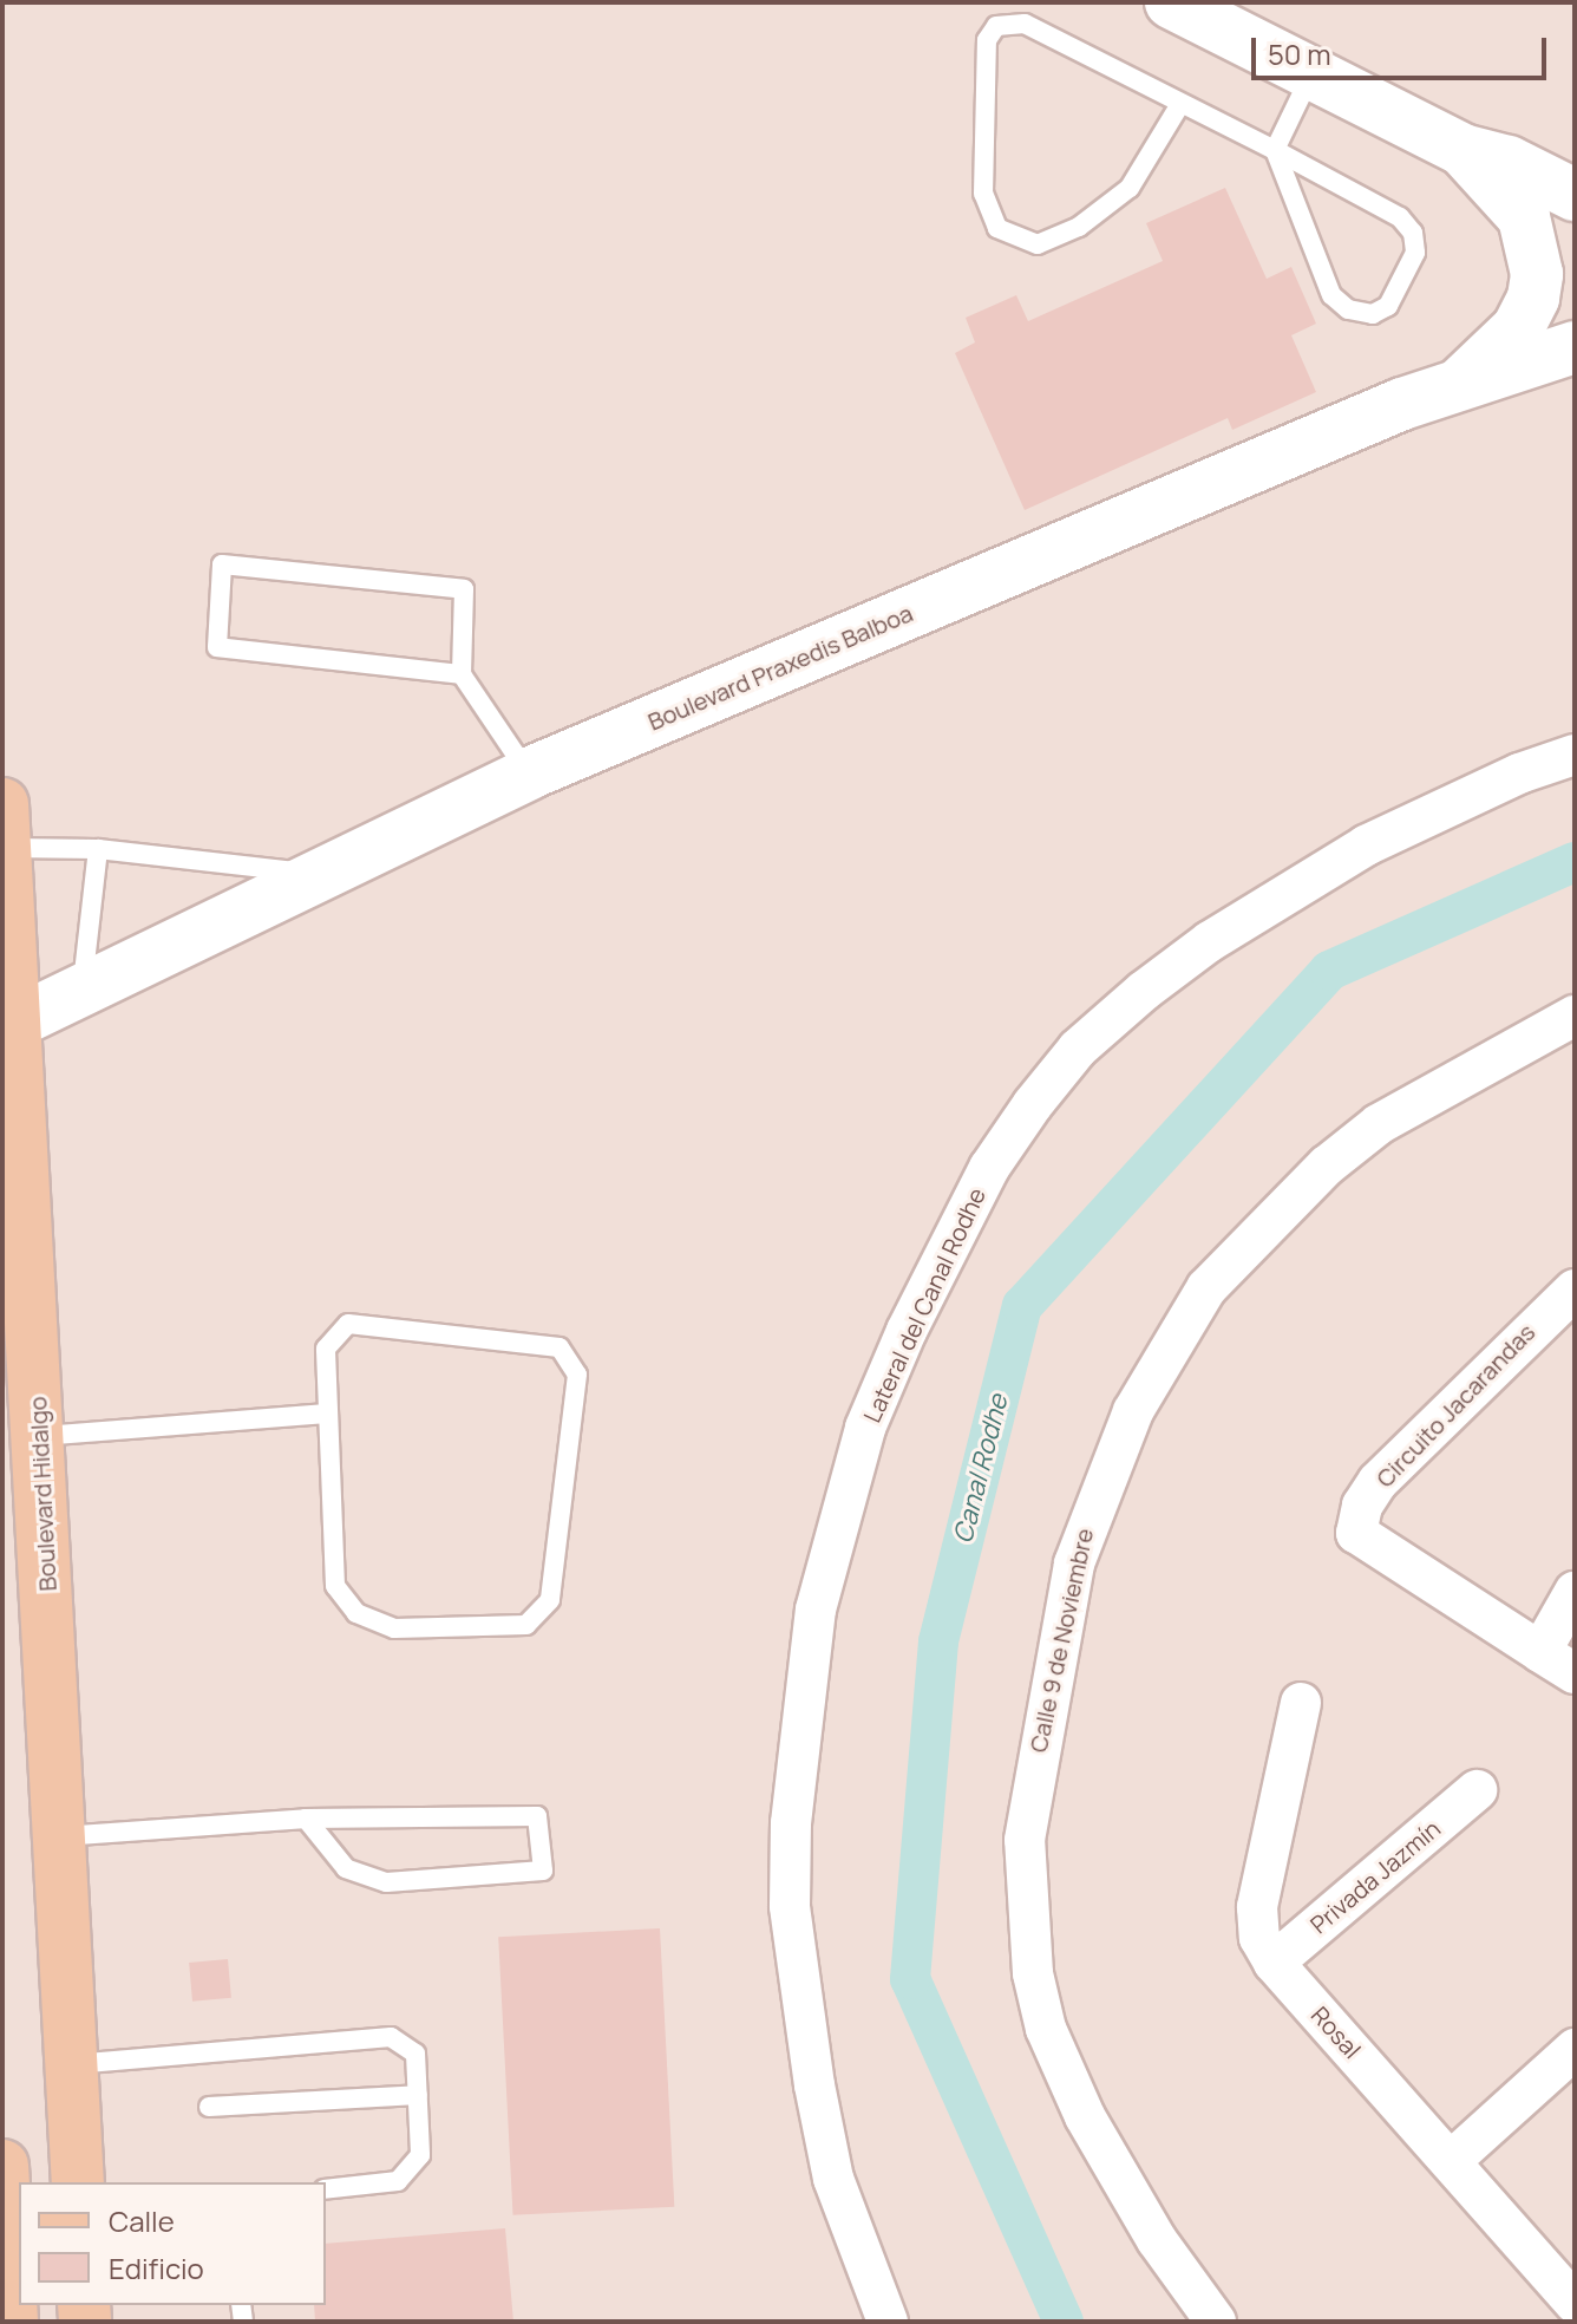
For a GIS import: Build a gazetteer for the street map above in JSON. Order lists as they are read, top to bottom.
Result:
{
  "streets": {
    "main road": ["Boulevard Praxedis Balboa", "Boulevard Hidalgo"],
    "street": [
      "Lateral del Canal Rodhe",
      "Circuito Jacarandas",
      "Calle 9 de Noviembre",
      "Privada Jazmín",
      "Rosal"
    ]
  },
  "crossings": [
    ["Boulevard Praxedis Balboa", "Boulevard Hidalgo"],
    ["Privada Jazmín", "Rosal"]
  ],
  "water": ["Canal Rodhe"],
  "legend": ["Calle", "Edificio"],
  "scale_bar": "50 m"
}
